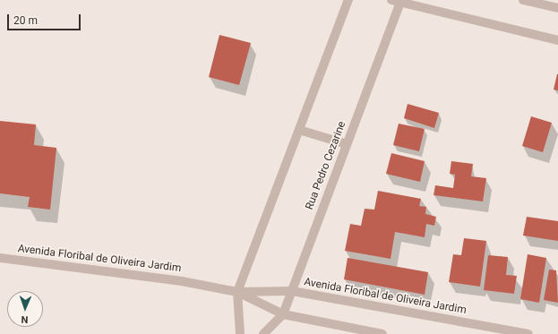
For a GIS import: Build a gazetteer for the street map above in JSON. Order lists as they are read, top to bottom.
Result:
{
  "streets": {
    "street": ["Rua Pedro Cezarine", "Avenida Floribal de Oliveira Jardim"]
  },
  "crossings": [
    ["Rua Pedro Cezarine", "Avenida Floribal de Oliveira Jardim"]
  ],
  "scale_bar": "20 m",
  "north": "bottom"
}
